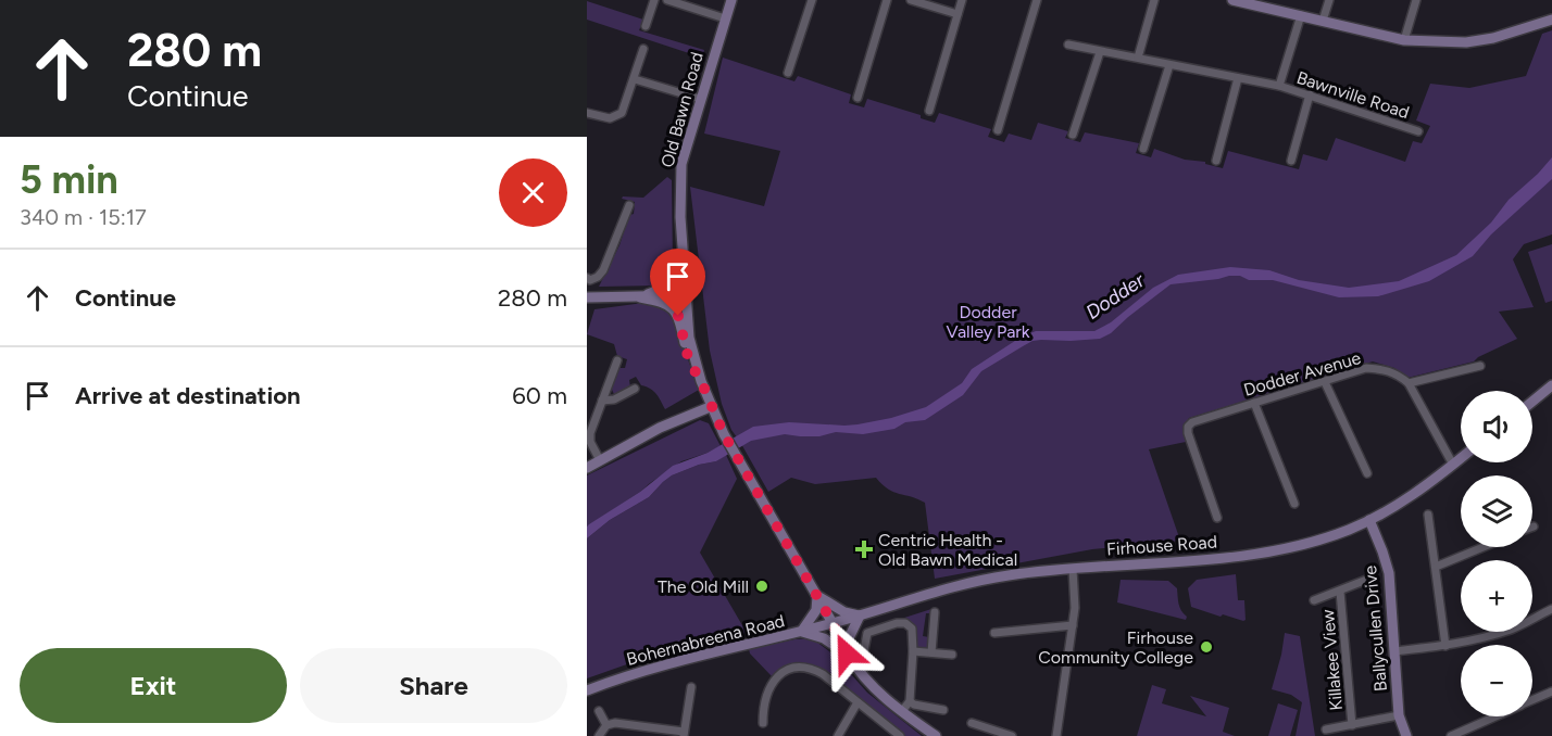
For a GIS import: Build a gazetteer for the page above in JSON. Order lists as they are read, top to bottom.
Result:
{
  "streets": {
    "main road": [
      "Old Bawn Road",
      "Firhouse Road",
      "Ballycullen Drive",
      "Bohernabreena Road"
    ],
    "street": ["Bawnville Road", "Dodder Avenue", "Killakee View"]
  },
  "crossings": [
    ["Old Bawn Road", "Firhouse Road"],
    ["Old Bawn Road", "Bohernabreena Road"],
    ["Firhouse Road", "Ballycullen Drive"],
    ["Firhouse Road", "Bohernabreena Road"],
    ["Ballycullen Drive", "Killakee View"]
  ],
  "water": ["Dodder"],
  "parks": ["Dodder Valley Park"],
  "places": {
    "health": ["Centric Health - Old Bawn Medical"],
    "other": ["The Old Mill", "Firhouse Community College"]
  },
  "page": {
    "turn": ["280 m", "Continue"],
    "heading": ["5 min", "340 m · 15:17"],
    "list": [
      {
        "name": "Continue",
        "value": "280 m"
      },
      {
        "name": "Arrive at destination",
        "value": "60 m"
      }
    ],
    "map_buttons": ["+", "−"],
    "buttons": ["Exit", "Share"]
  }
}
